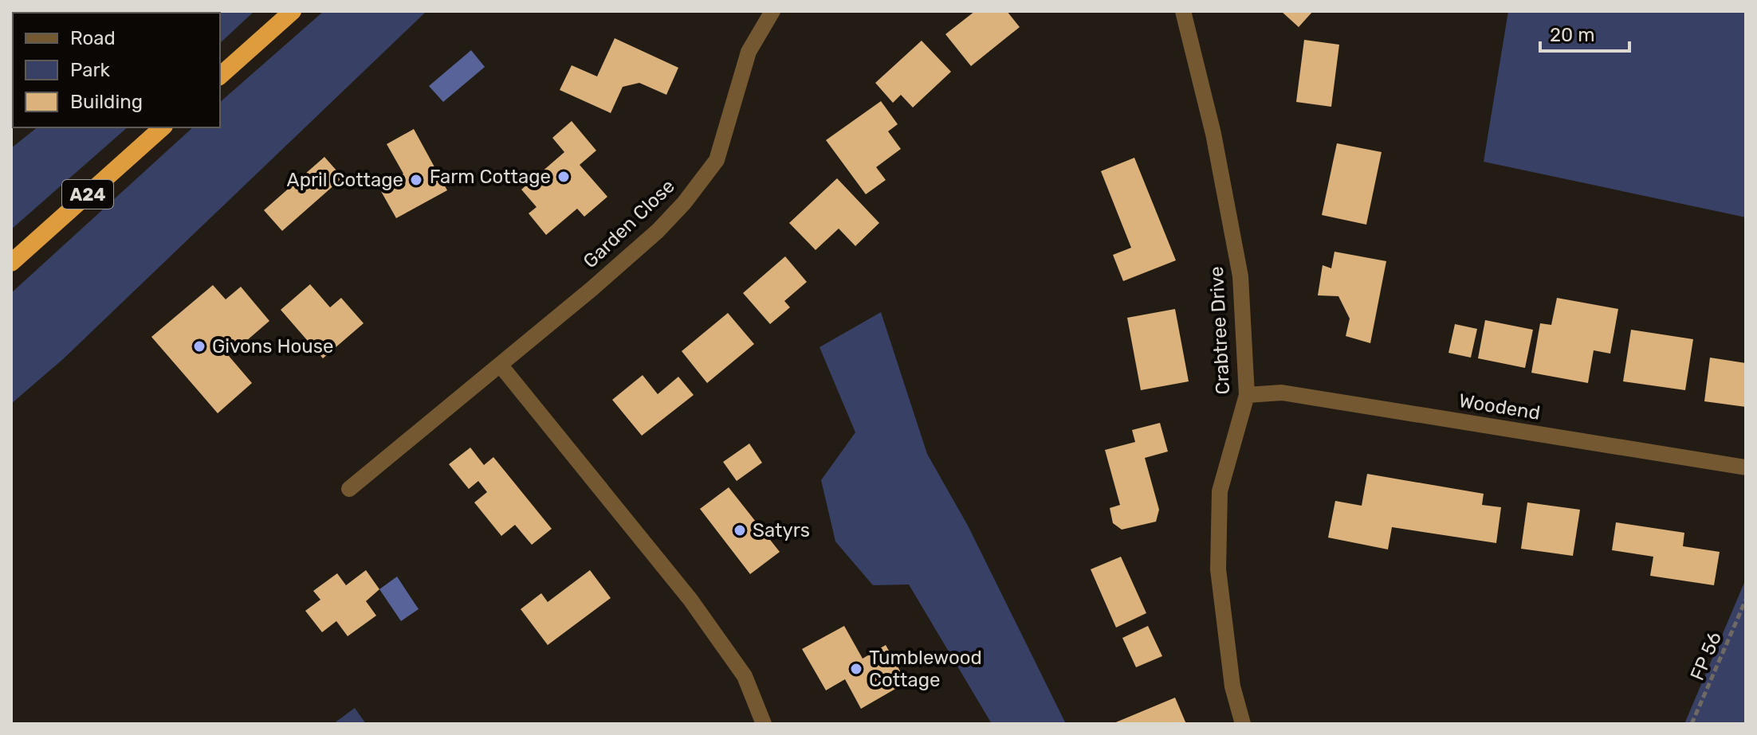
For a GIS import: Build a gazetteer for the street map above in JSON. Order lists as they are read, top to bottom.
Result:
{
  "streets": {
    "highway": ["A24"],
    "street": ["Garden Close", "Crabtree Drive", "Woodend"],
    "path": ["FP 56"]
  },
  "crossings": [
    ["Crabtree Drive", "Woodend"]
  ],
  "places": [
    "Farm Cottage",
    "April Cottage",
    "Givons House",
    "Satyrs",
    "Tumblewood Cottage"
  ],
  "legend": ["Road", "Park", "Building"],
  "scale_bar": "20 m"
}
